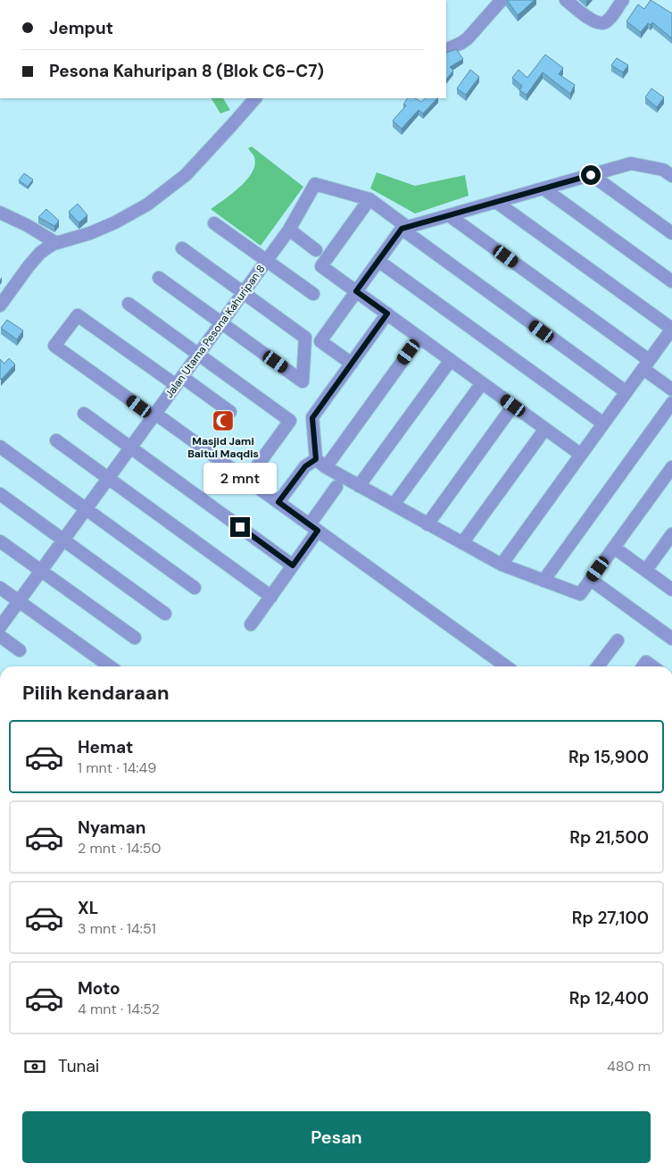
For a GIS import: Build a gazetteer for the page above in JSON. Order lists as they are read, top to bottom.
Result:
{
  "streets": {
    "street": ["Jalan Utama Pesona Kahuripan 8"]
  },
  "places": {
    "mosque": ["Masjid Jami Baitul Maqdis"]
  },
  "page": {
    "banner": ["Jemput", "Pesona Kahuripan 8 (Blok C6-C7)"],
    "bubble": "2 mnt",
    "heading": "Pilih kendaraan",
    "list": [
      {
        "name": "Hemat",
        "note": "1 mnt · 14:49",
        "value": "Rp 15,900"
      },
      {
        "name": "Nyaman",
        "note": "2 mnt · 14:50",
        "value": "Rp 21,500"
      },
      {
        "name": "XL",
        "note": "3 mnt · 14:51",
        "value": "Rp 27,100"
      },
      {
        "name": "Moto",
        "note": "4 mnt · 14:52",
        "value": "Rp 12,400"
      }
    ],
    "pay": ["Tunai", "480 m"],
    "buttons": "Pesan"
  }
}
